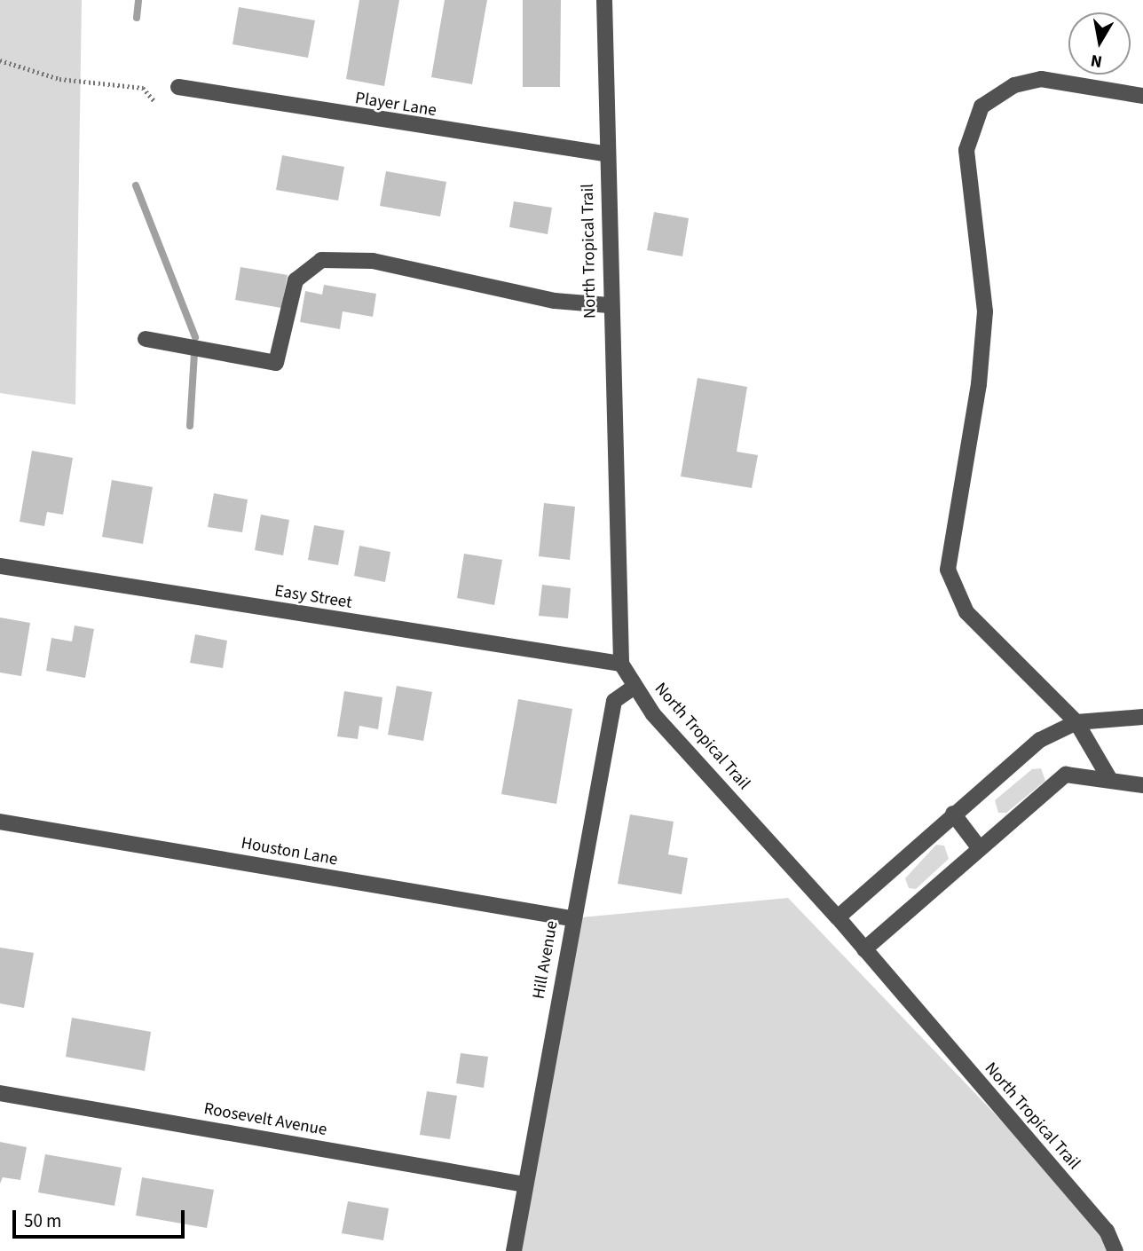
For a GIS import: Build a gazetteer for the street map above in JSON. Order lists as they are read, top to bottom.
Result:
{
  "streets": {
    "street": [
      "Player Lane",
      "North Tropical Trail",
      "Easy Street",
      "Houston Lane",
      "Hill Avenue",
      "Roosevelt Avenue"
    ]
  },
  "crossings": [
    ["Player Lane", "North Tropical Trail"],
    ["North Tropical Trail", "Easy Street"],
    ["North Tropical Trail", "Hill Avenue"],
    ["Houston Lane", "Hill Avenue"],
    ["Hill Avenue", "Roosevelt Avenue"]
  ],
  "scale_bar": "50 m",
  "north": "bottom"
}
